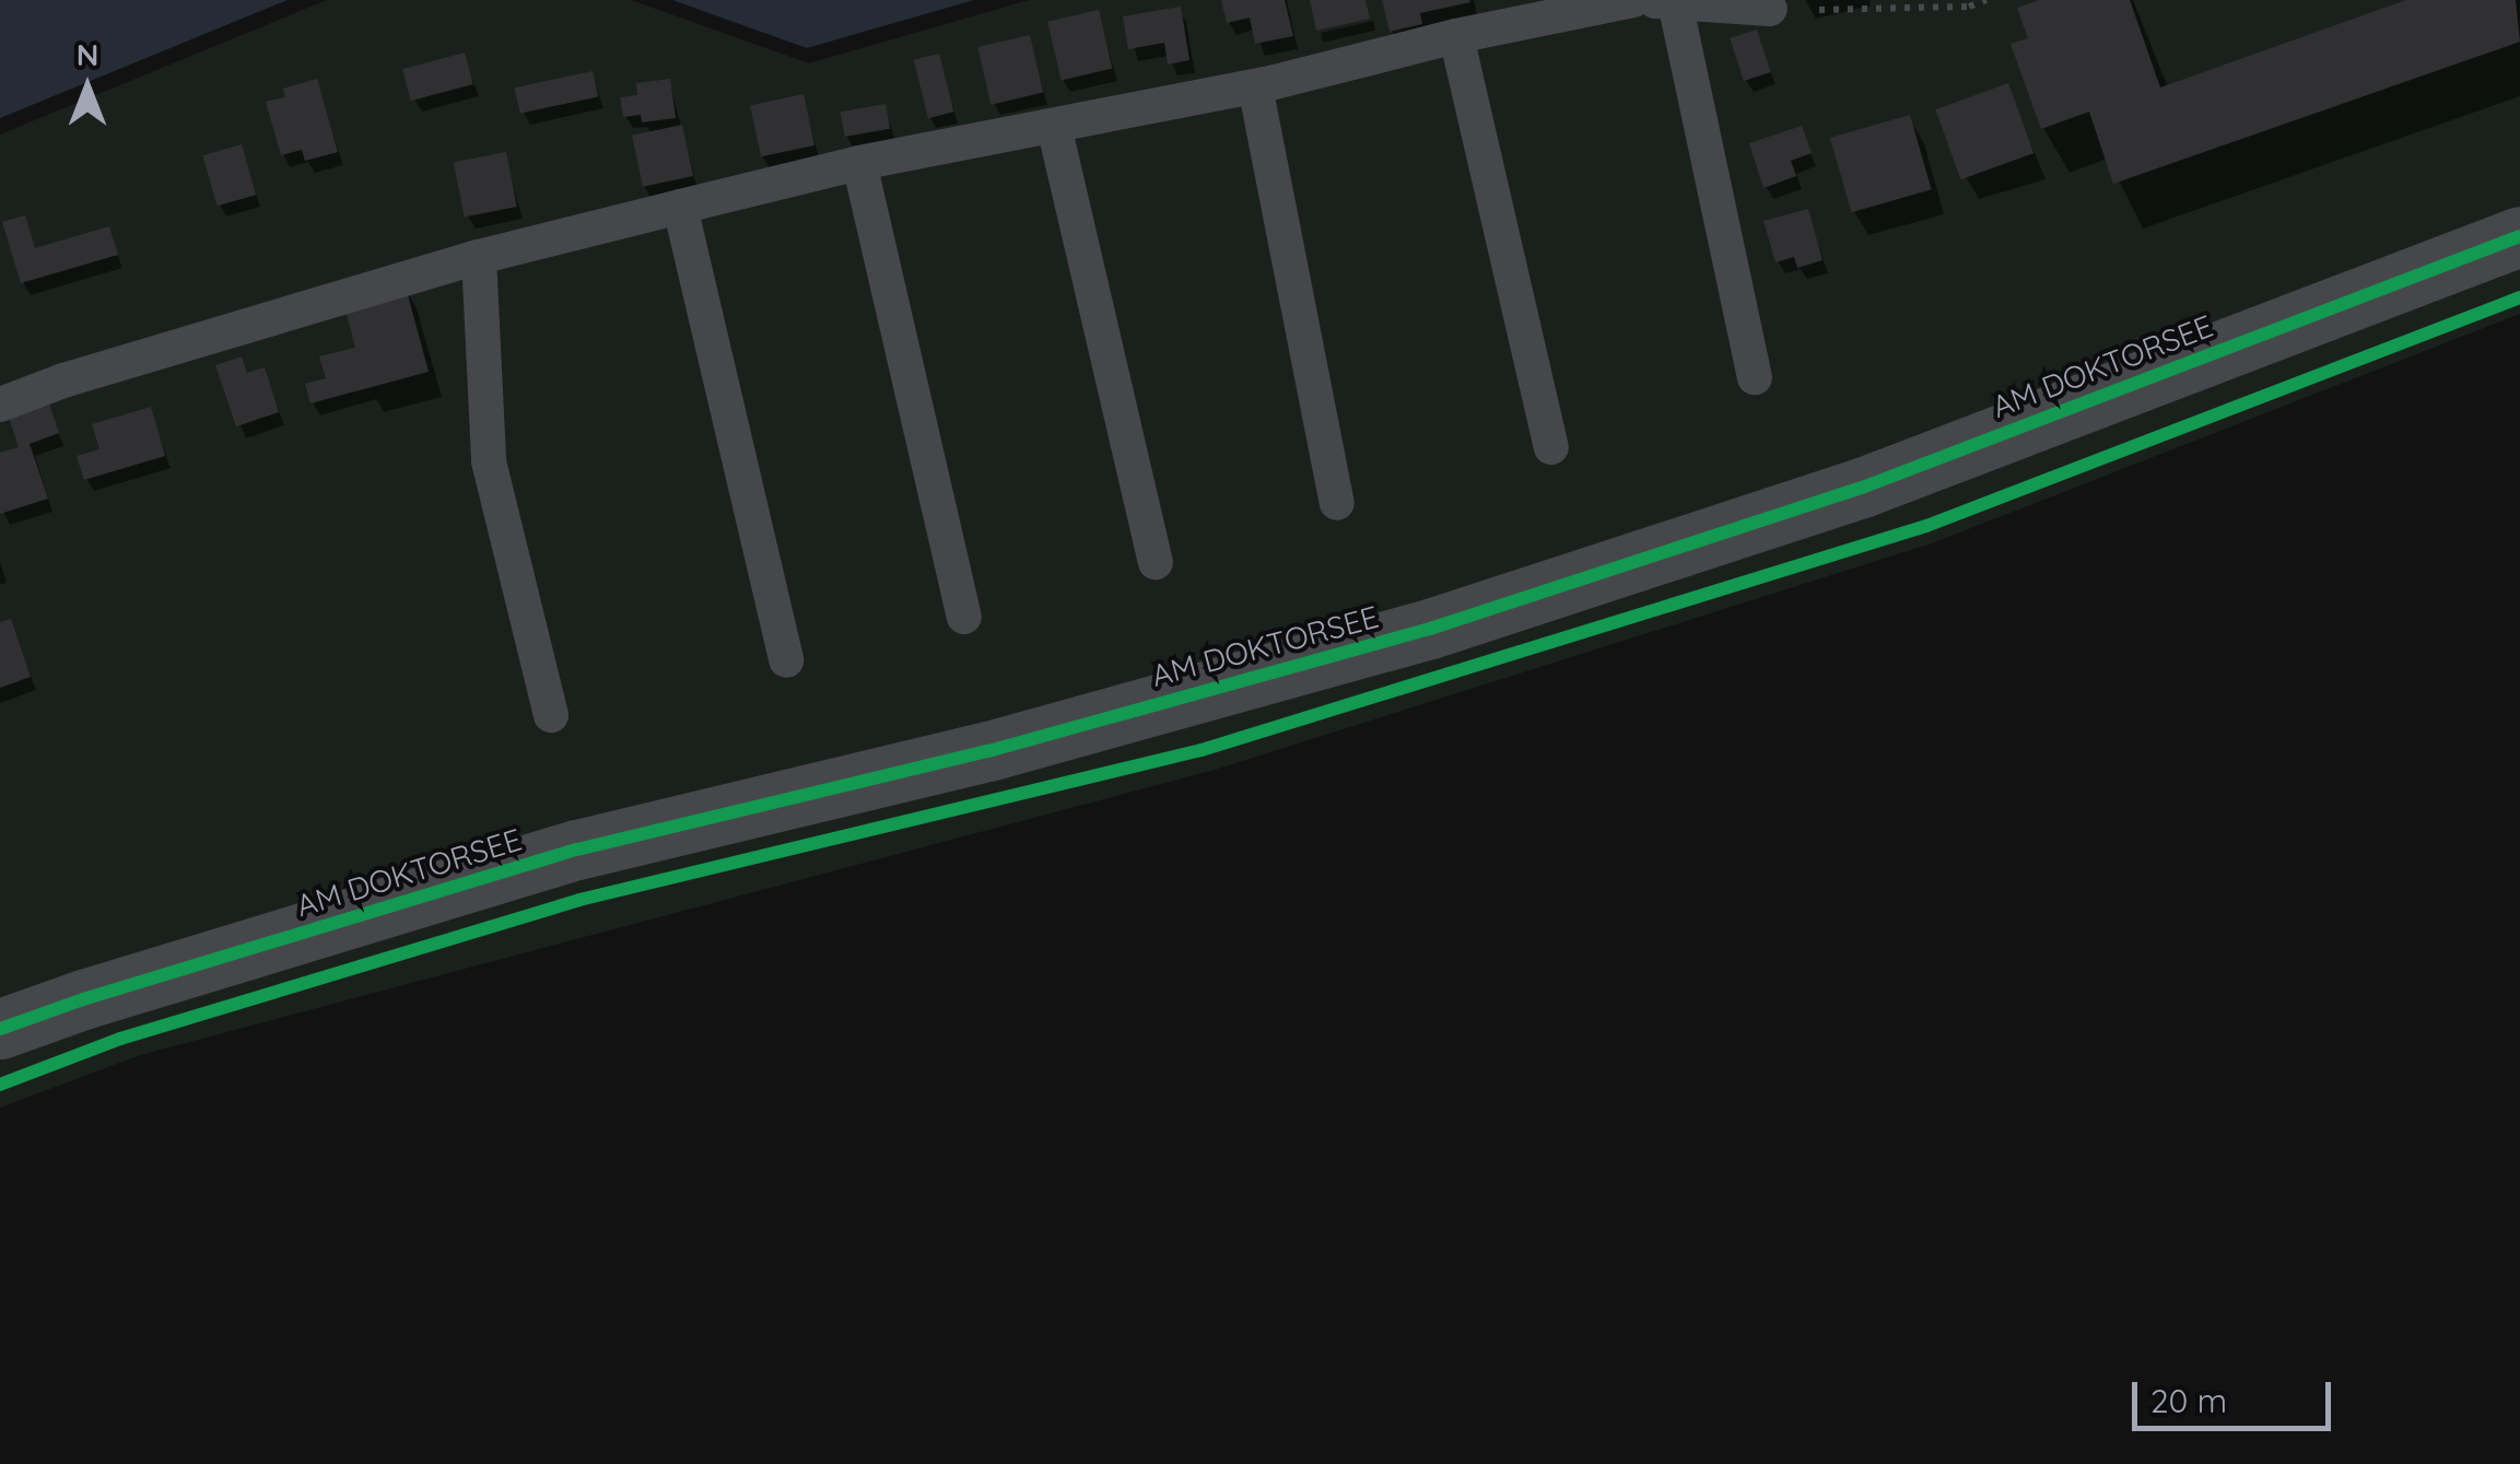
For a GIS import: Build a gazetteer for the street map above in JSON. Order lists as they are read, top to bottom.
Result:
{
  "streets": {
    "street": ["AM DOKTORSEE"]
  },
  "scale_bar": "20 m",
  "north": "top"
}
